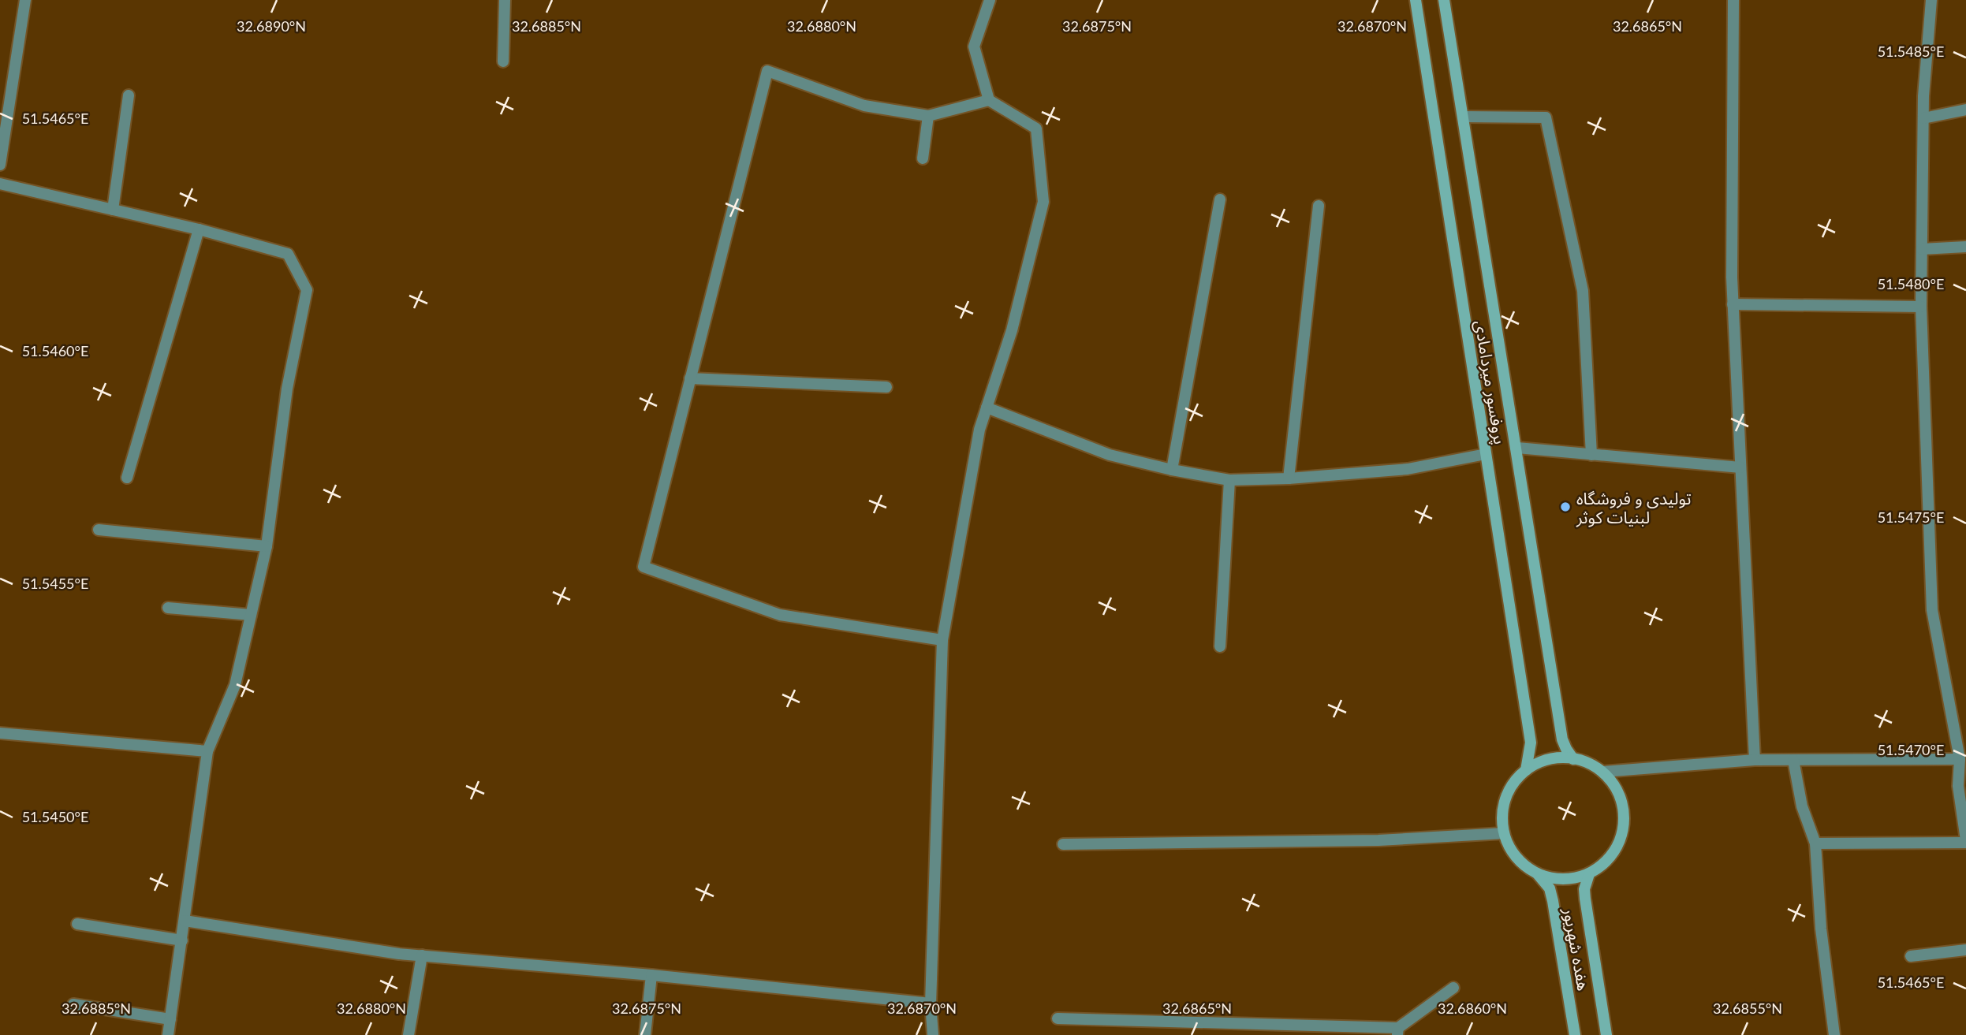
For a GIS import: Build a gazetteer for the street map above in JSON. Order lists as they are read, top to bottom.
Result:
{
  "streets": {
    "main road": ["پروفسور میردامادی", "هفده شهریور"]
  },
  "crossings": [
    ["پروفسور میردامادی", "هفده شهریور"]
  ],
  "places": ["تولیدی و فروشگاه لبنیات کوثر"],
  "coordinates": [
    "32.6890°N",
    "32.6885°N",
    "32.6880°N",
    "32.6875°N",
    "32.6870°N",
    "32.6865°N",
    "51.5485°E",
    "51.5465°E",
    "51.5480°E",
    "51.5460°E",
    "51.5475°E",
    "51.5455°E",
    "51.5470°E",
    "51.5450°E",
    "32.6860°N",
    "32.6855°N"
  ]
}
